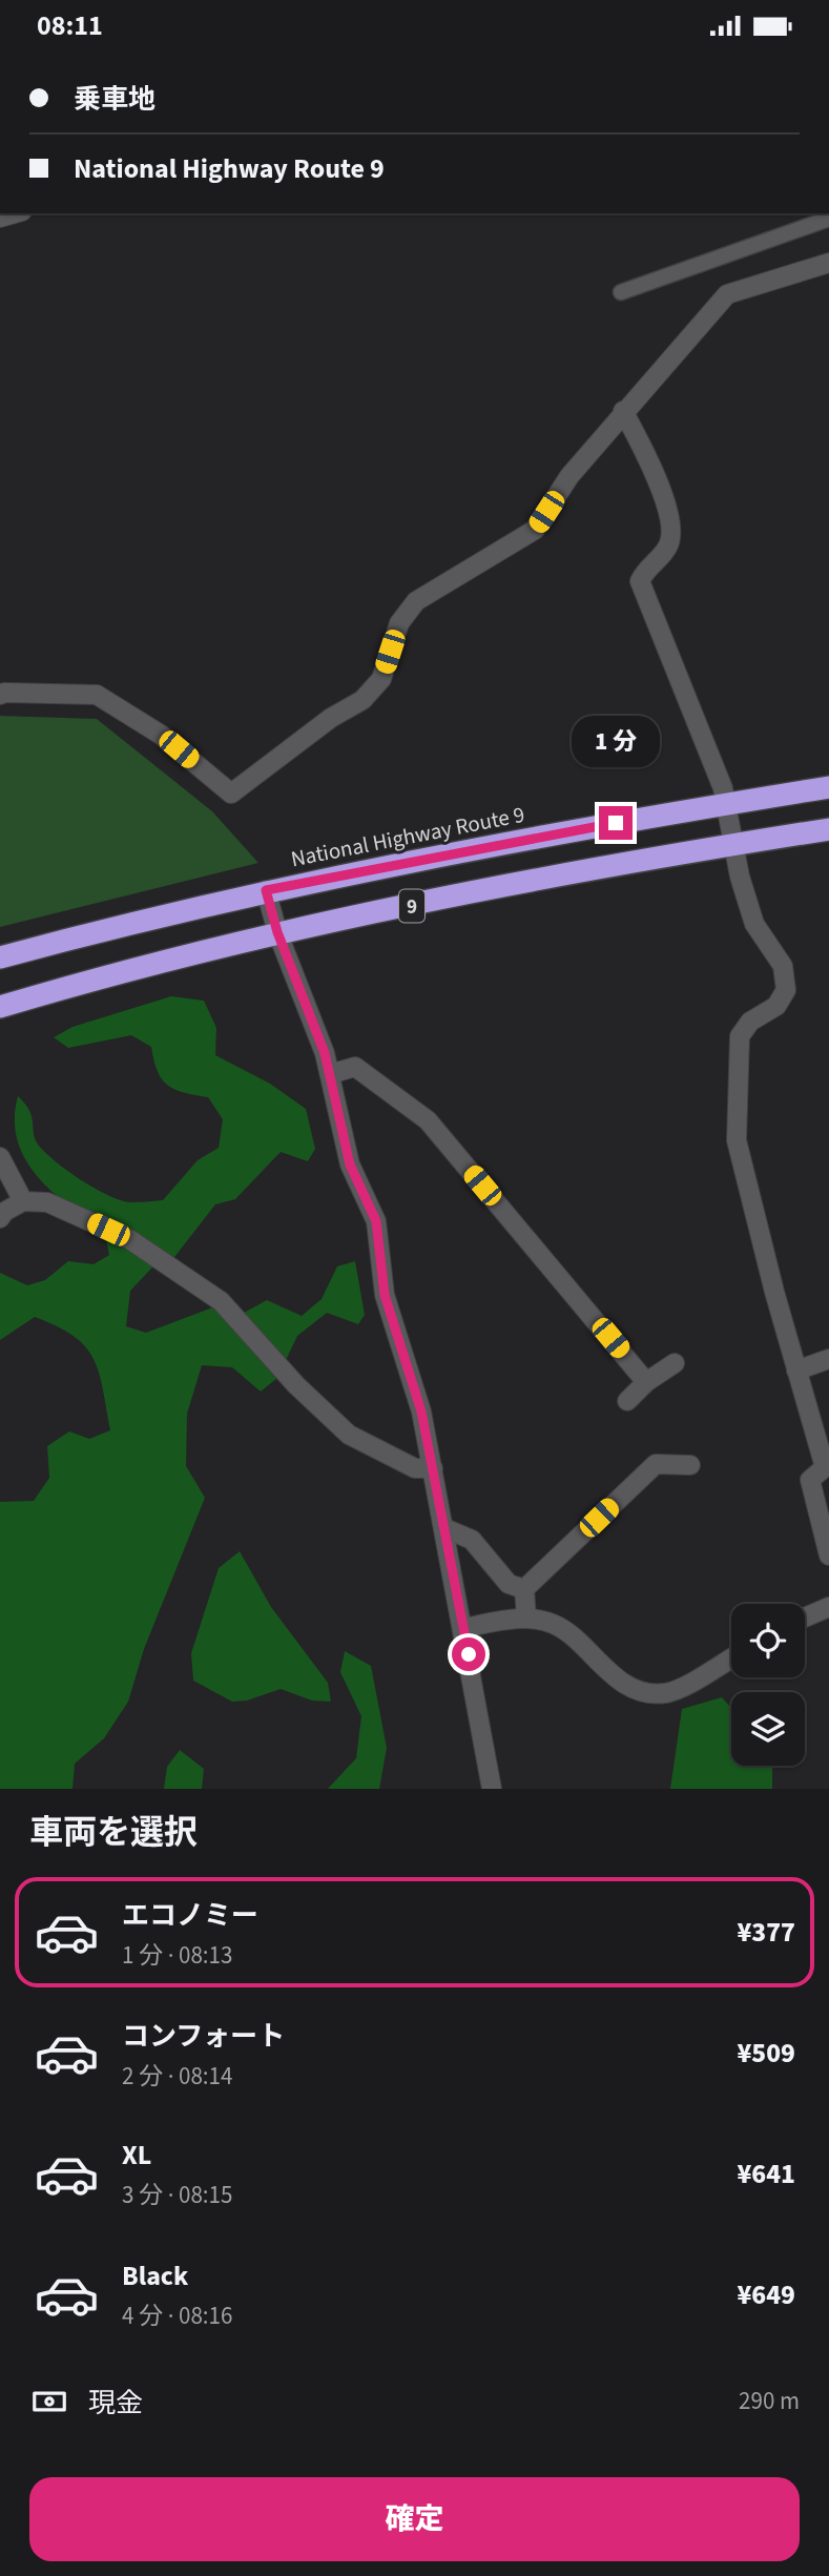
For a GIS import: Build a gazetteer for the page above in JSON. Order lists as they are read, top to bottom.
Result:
{
  "streets": {
    "highway": ["National Highway Route 9", "9"]
  },
  "page": {
    "status": "08:11",
    "banner": ["乗車地", "National Highway Route 9"],
    "bubble": "1 分",
    "heading": "車両を選択",
    "list": [
      {
        "name": "エコノミー",
        "note": "1 分 · 08:13",
        "value": "¥377"
      },
      {
        "name": "コンフォート",
        "note": "2 分 · 08:14",
        "value": "¥509"
      },
      {
        "name": "XL",
        "note": "3 分 · 08:15",
        "value": "¥641"
      },
      {
        "name": "Black",
        "note": "4 分 · 08:16",
        "value": "¥649"
      }
    ],
    "pay": ["現金", "290 m"],
    "buttons": "確定"
  }
}
